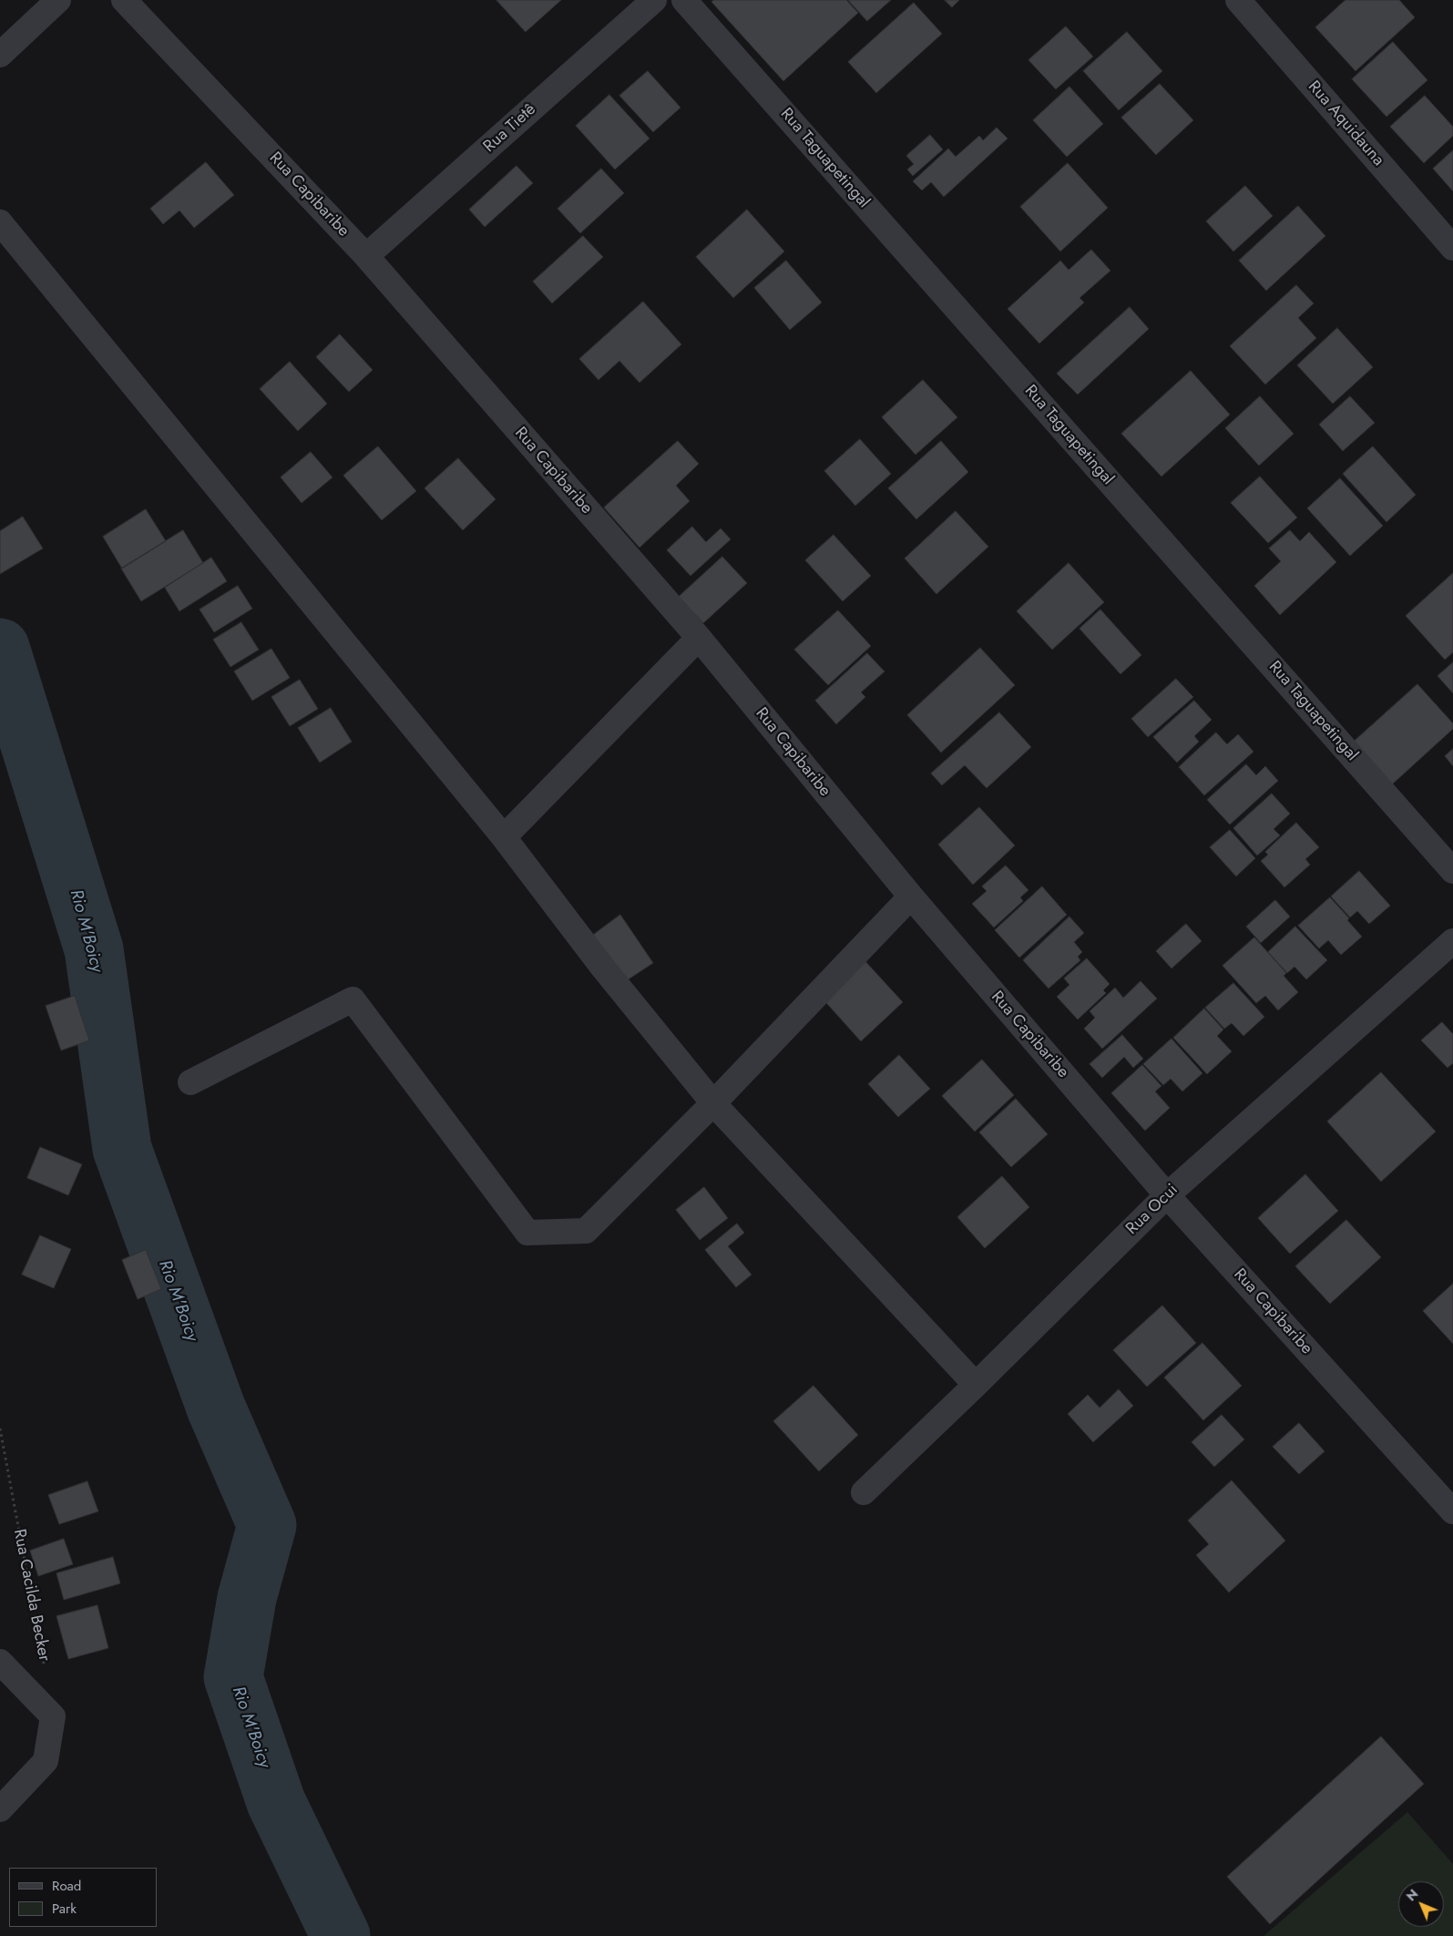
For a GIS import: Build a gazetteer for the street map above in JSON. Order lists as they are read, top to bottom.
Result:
{
  "streets": {
    "street": [
      "Rua Aquidauna",
      "Rua Tietê",
      "Rua Taguapetingal",
      "Rua Capibaribe",
      "Rua Ocui"
    ],
    "path": ["Rua Cacilda Becker"]
  },
  "crossings": [
    ["Rua Tietê", "Rua Capibaribe"],
    ["Rua Capibaribe", "Rua Ocui"]
  ],
  "water": ["Rio M'Boicy"],
  "legend": ["Road", "Park"],
  "north": "top left"
}
